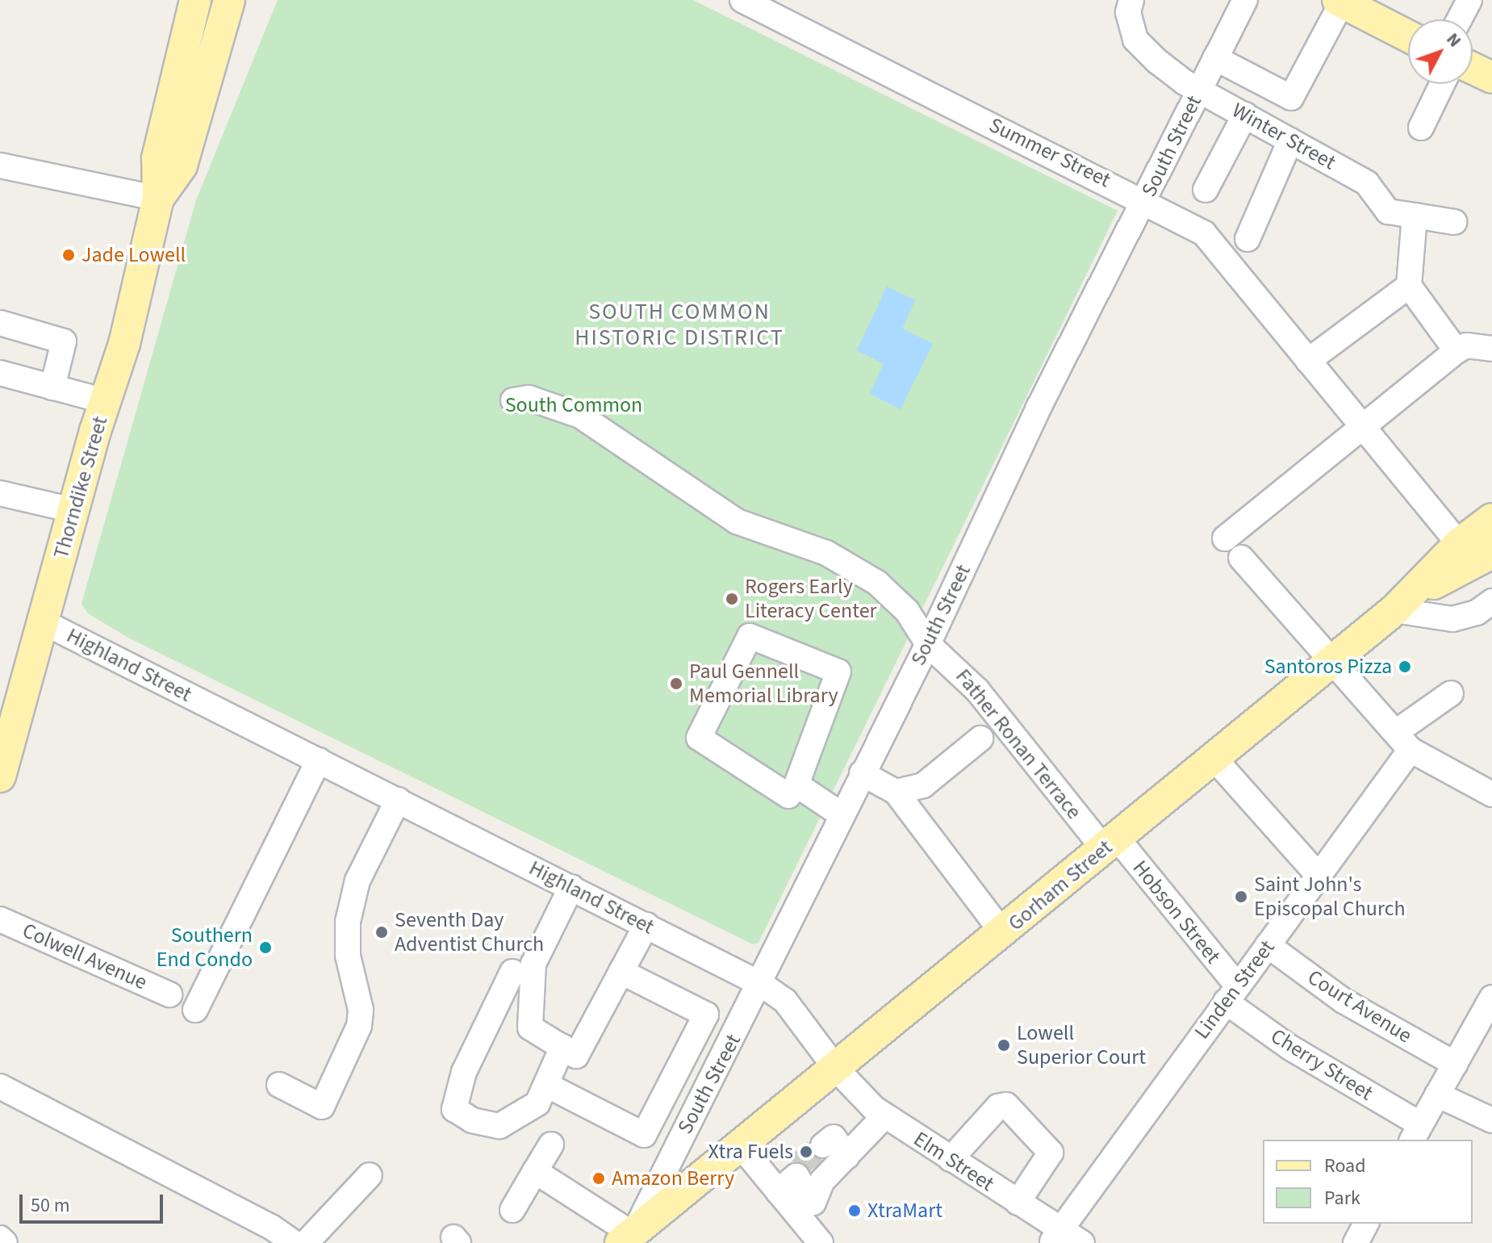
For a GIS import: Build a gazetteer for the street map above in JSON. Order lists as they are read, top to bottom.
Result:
{
  "streets": {
    "main road": ["Thorndike Street", "Gorham Street"],
    "street": [
      "Winter Street",
      "South Street",
      "Summer Street",
      "Highland Street",
      "Father Ronan Terrace",
      "Hobson Street",
      "Colwell Avenue",
      "Linden Street",
      "Court Avenue",
      "Cherry Street",
      "Elm Street"
    ]
  },
  "crossings": [
    ["Winter Street", "South Street"],
    ["South Street", "Summer Street"],
    ["South Street", "Highland Street"],
    ["South Street", "Father Ronan Terrace"],
    ["South Street", "Gorham Street"],
    ["Summer Street", "Gorham Street"],
    ["Thorndike Street", "Highland Street"],
    ["Highland Street", "Gorham Street"],
    ["Highland Street", "Elm Street"],
    ["Father Ronan Terrace", "Gorham Street"],
    ["Father Ronan Terrace", "Hobson Street"],
    ["Gorham Street", "Hobson Street"],
    ["Gorham Street", "Elm Street"],
    ["Hobson Street", "Linden Street"],
    ["Hobson Street", "Cherry Street"],
    ["Linden Street", "Court Avenue"],
    ["Linden Street", "Cherry Street"],
    ["Linden Street", "Elm Street"]
  ],
  "districts": ["SOUTH COMMON HISTORIC DISTRICT"],
  "parks": ["South Common"],
  "places": [
    "Jade Lowell",
    "Rogers Early Literacy Center",
    "Santoros Pizza",
    "Paul Gennell Memorial Library",
    "Saint John's Episcopal Church",
    "Seventh Day Adventist Church",
    "Southern End Condo",
    "Lowell Superior Court",
    "Xtra Fuels",
    "Amazon Berry",
    "XtraMart"
  ],
  "legend": ["Road", "Park"],
  "scale_bar": "50 m",
  "north": "top right"
}
